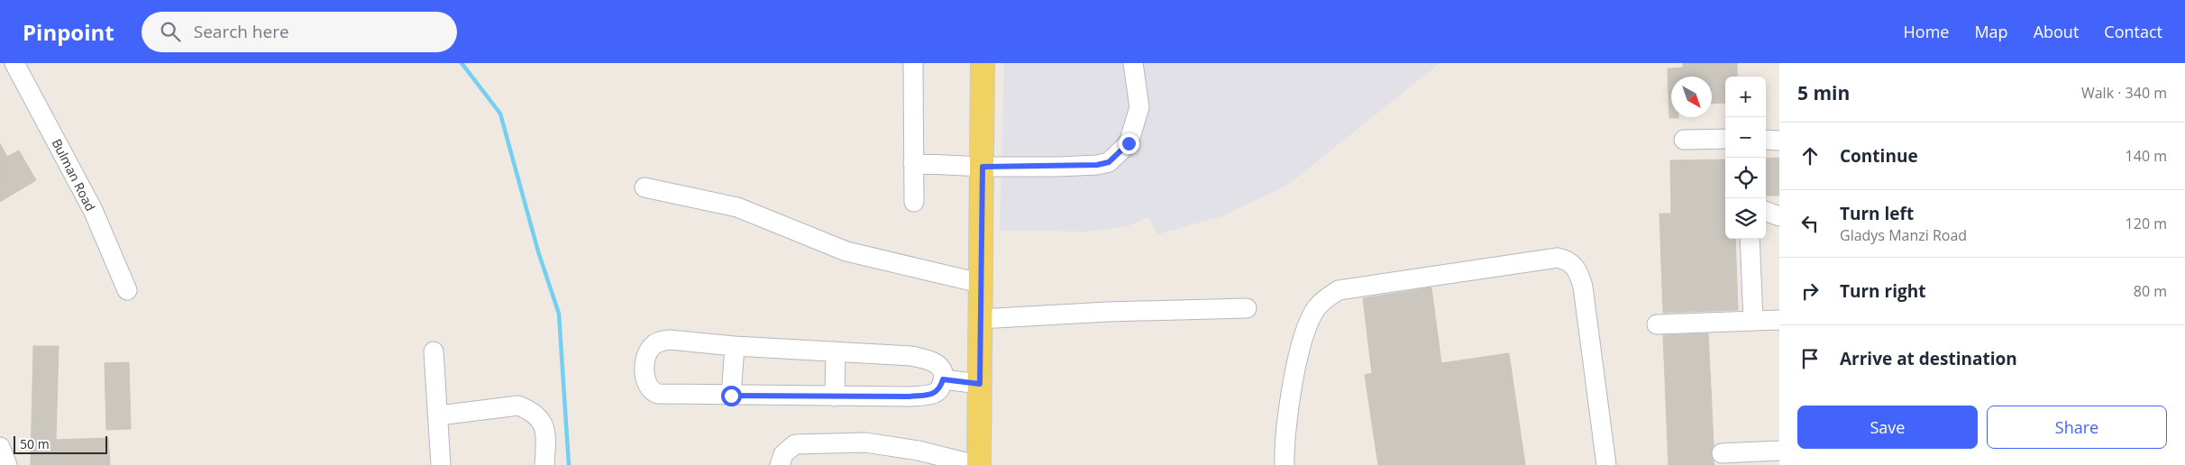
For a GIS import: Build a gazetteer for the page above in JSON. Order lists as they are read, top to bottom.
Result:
{
  "streets": {
    "lane": ["Bulman Road"]
  },
  "scale_bar": "50 m",
  "north": "bottom right",
  "page": {
    "header": "Pinpoint",
    "search": "Search here",
    "nav": [
      "Home",
      "Map",
      "About",
      "Contact"
    ],
    "heading": ["5 min", "Walk · 340 m"],
    "map_buttons": ["+", "−"],
    "list": [
      ["Continue", "140 m"],
      ["Turn left", "Gladys Manzi Road", "120 m"],
      ["Turn right", "80 m"],
      "Arrive at destination"
    ],
    "buttons": ["Save", "Share"],
    "scale": "50 m"
  }
}
